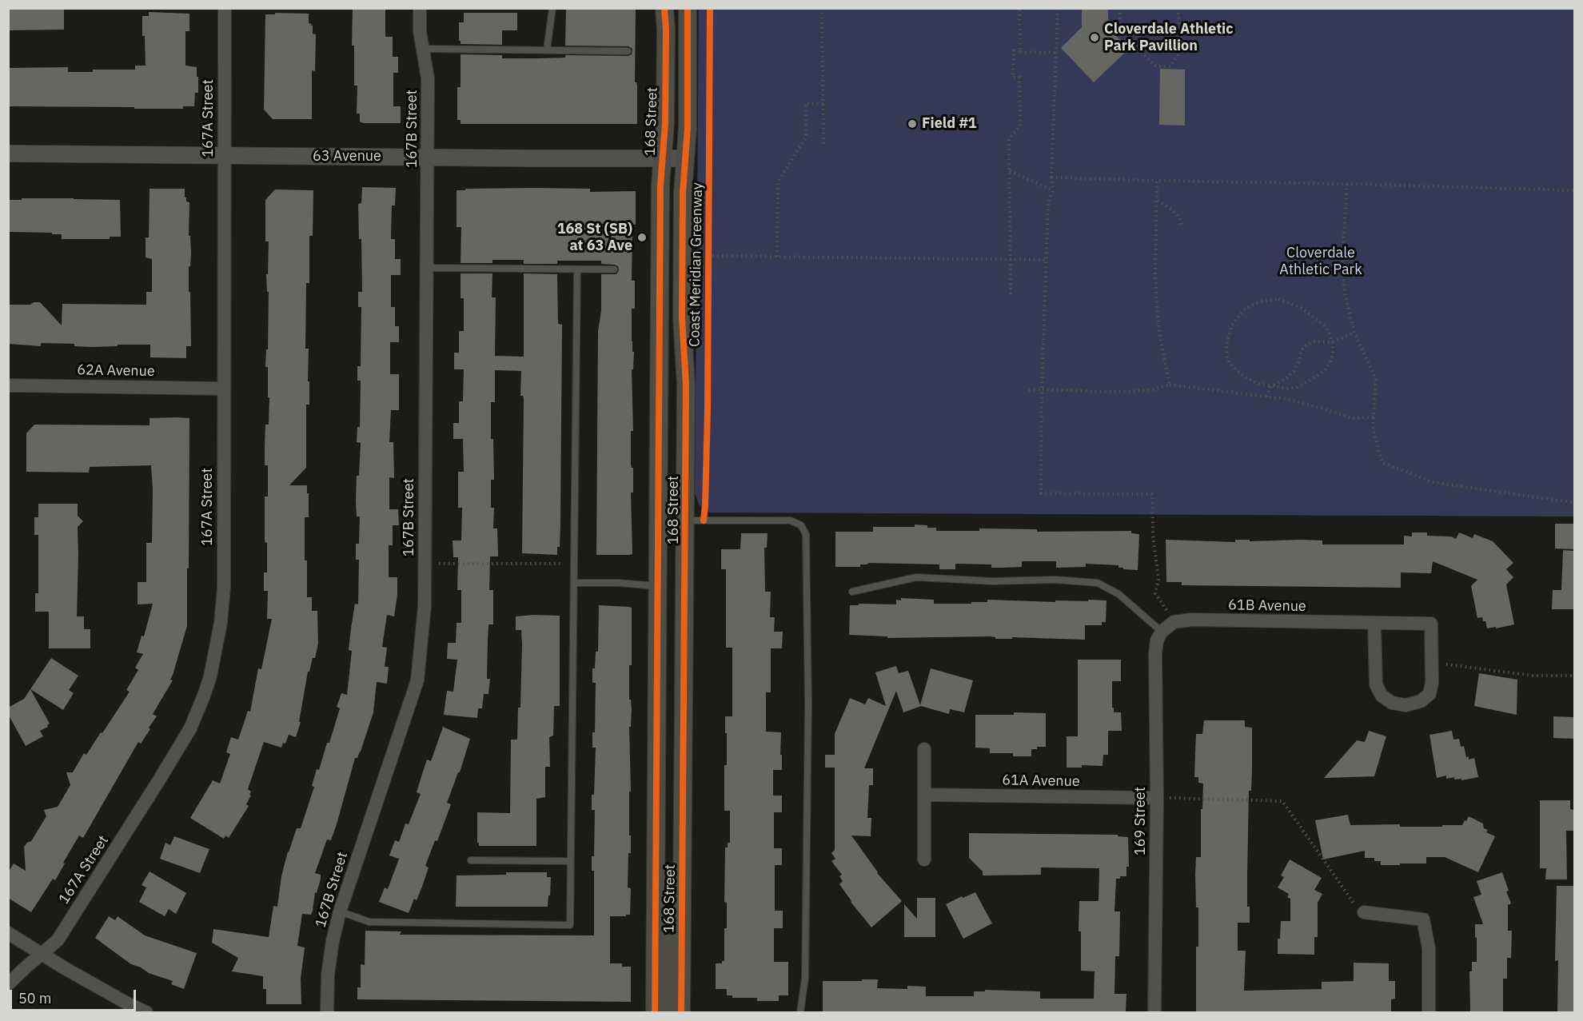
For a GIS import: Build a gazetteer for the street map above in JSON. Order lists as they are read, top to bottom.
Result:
{
  "streets": {
    "main road": ["168 Street"],
    "street": [
      "167A Street",
      "167B Street",
      "63 Avenue",
      "62A Avenue",
      "61B Avenue",
      "61A Avenue",
      "169 Street"
    ],
    "cycle path": ["Coast Meridian Greenway"]
  },
  "crossings": [
    ["167A Street", "63 Avenue"],
    ["167A Street", "62A Avenue"],
    ["168 Street", "63 Avenue"],
    ["167B Street", "63 Avenue"],
    ["61B Avenue", "169 Street"],
    ["61A Avenue", "169 Street"]
  ],
  "parks": ["Cloverdale Athletic Park"],
  "places": ["Cloverdale Athletic Park Pavillion", "Field #1", "168 St (SB) at 63 Ave"],
  "scale_bar": "50 m"
}
